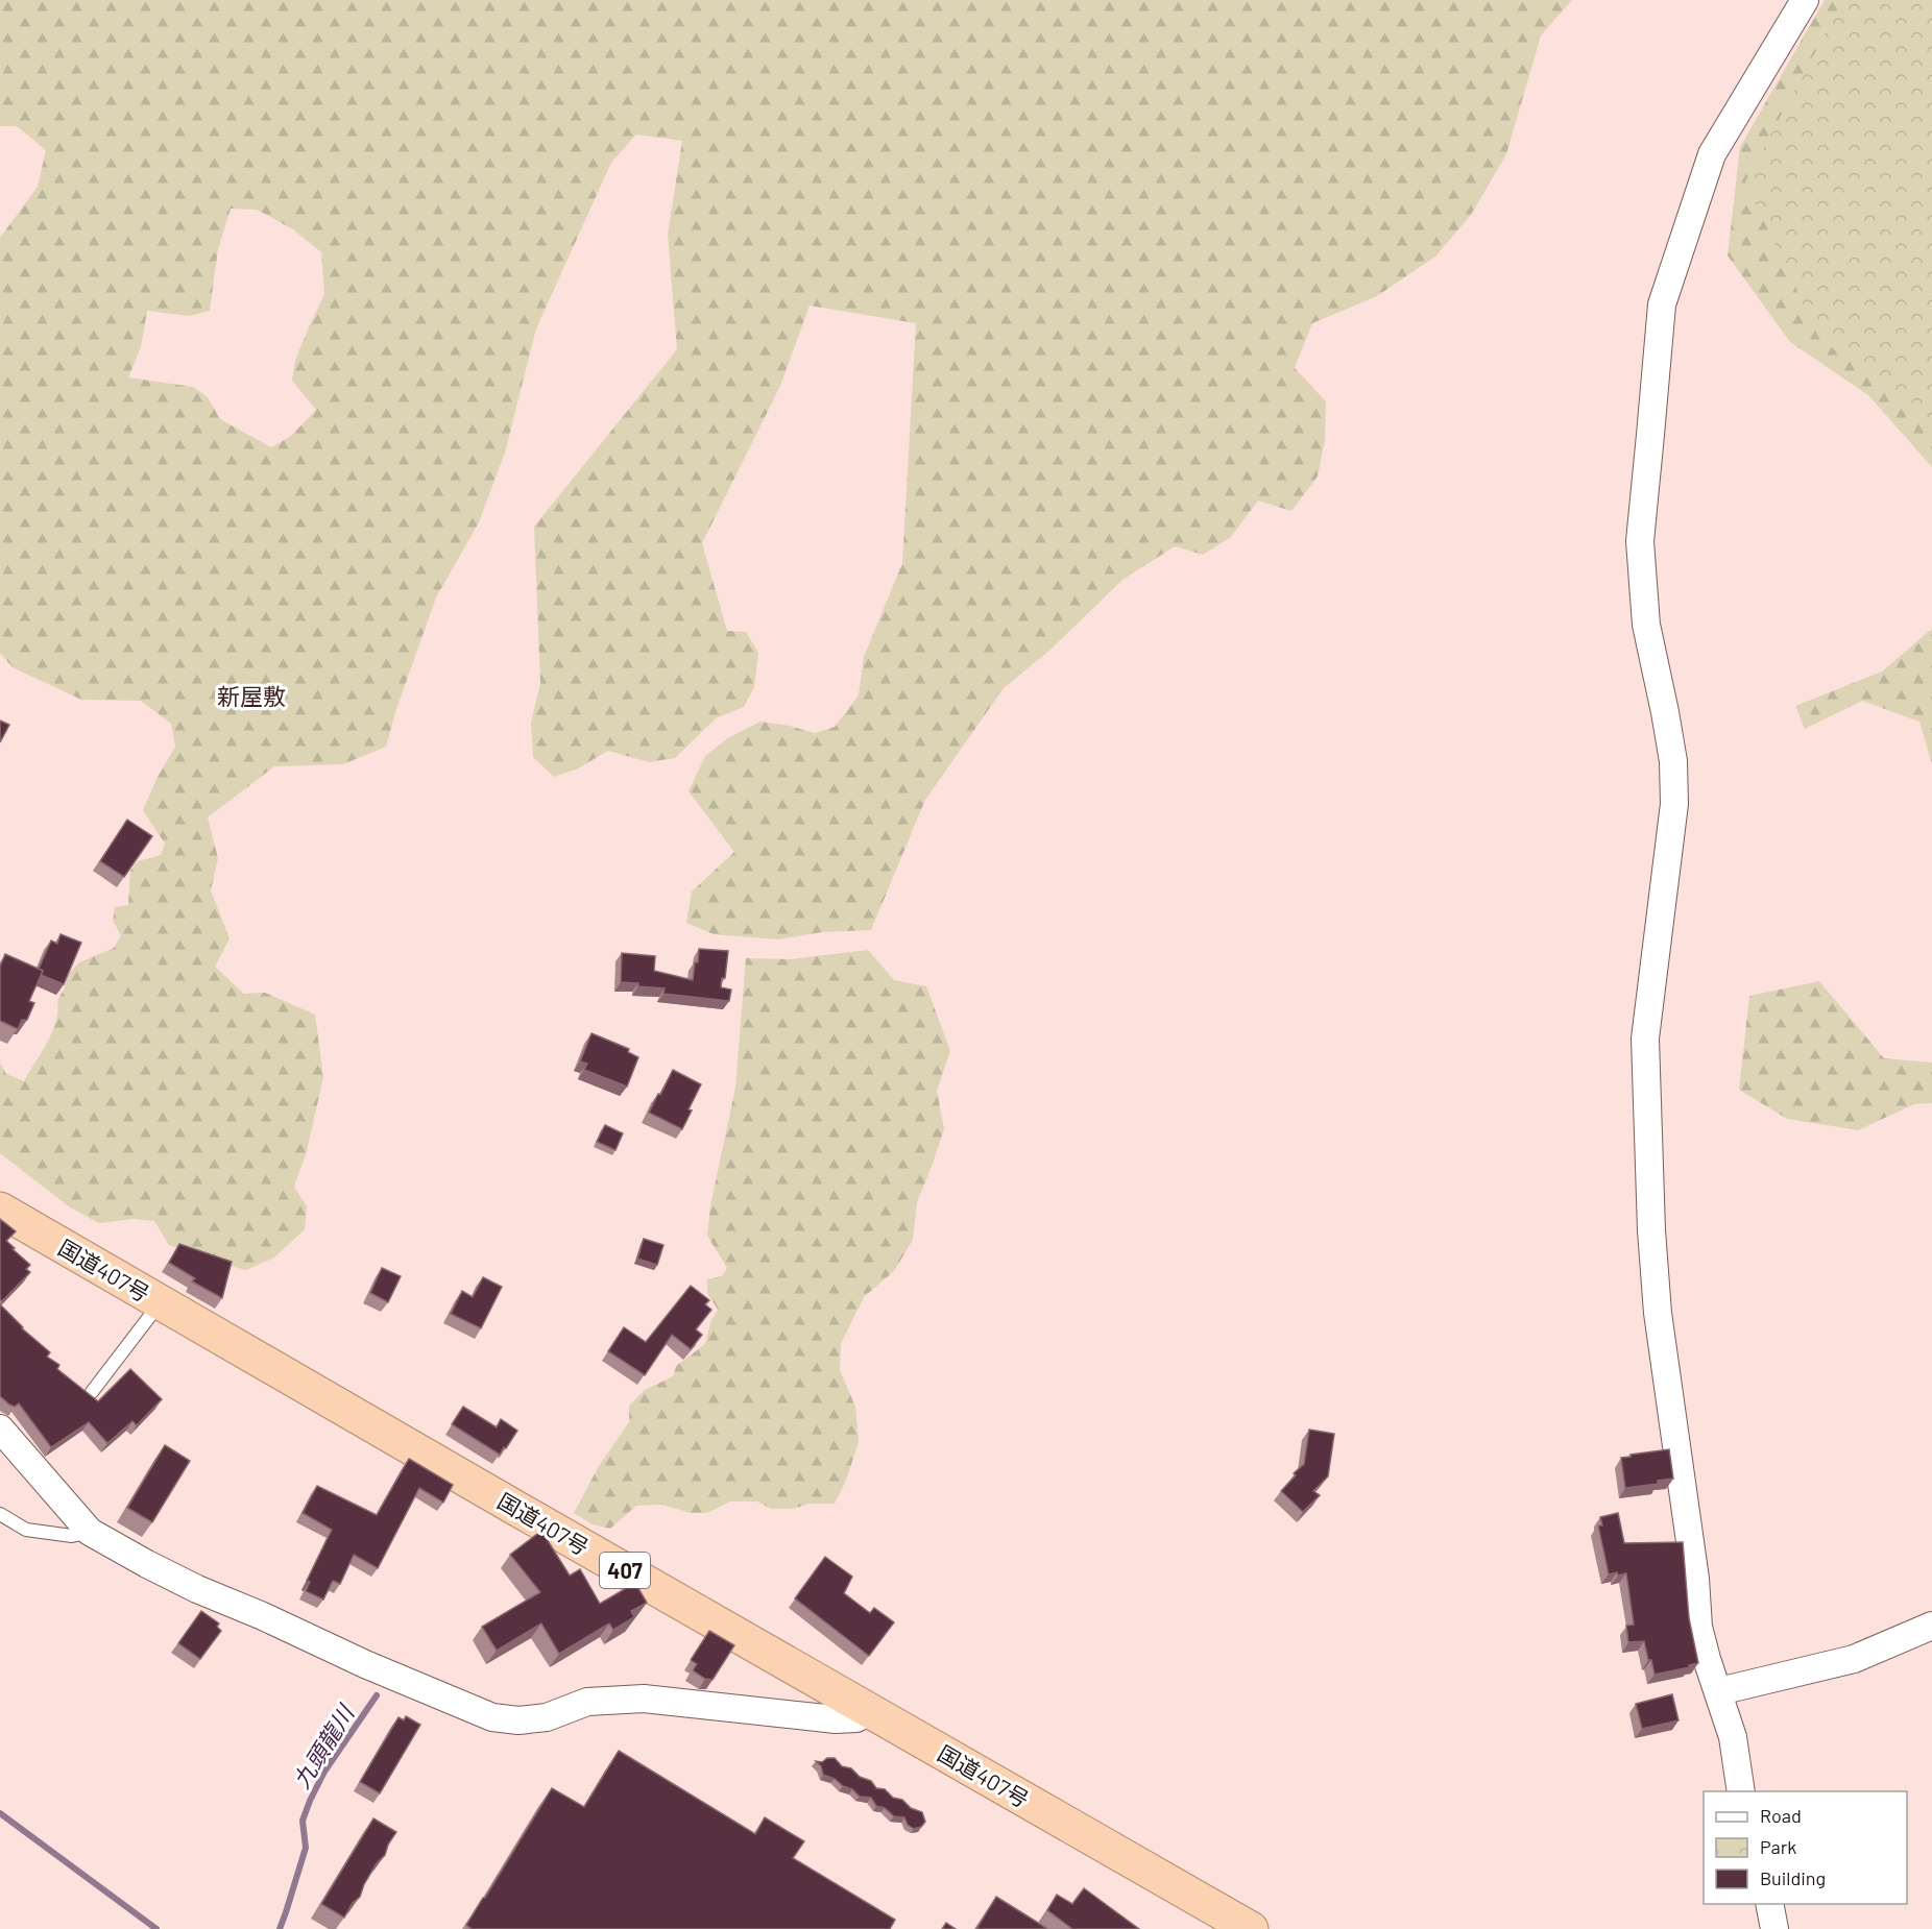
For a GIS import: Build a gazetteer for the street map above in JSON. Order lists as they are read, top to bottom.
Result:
{
  "streets": {
    "highway": ["国道407号", "407"]
  },
  "districts": ["新屋敷"],
  "water": ["九頭龍川"],
  "legend": ["Road", "Park", "Building"]
}
